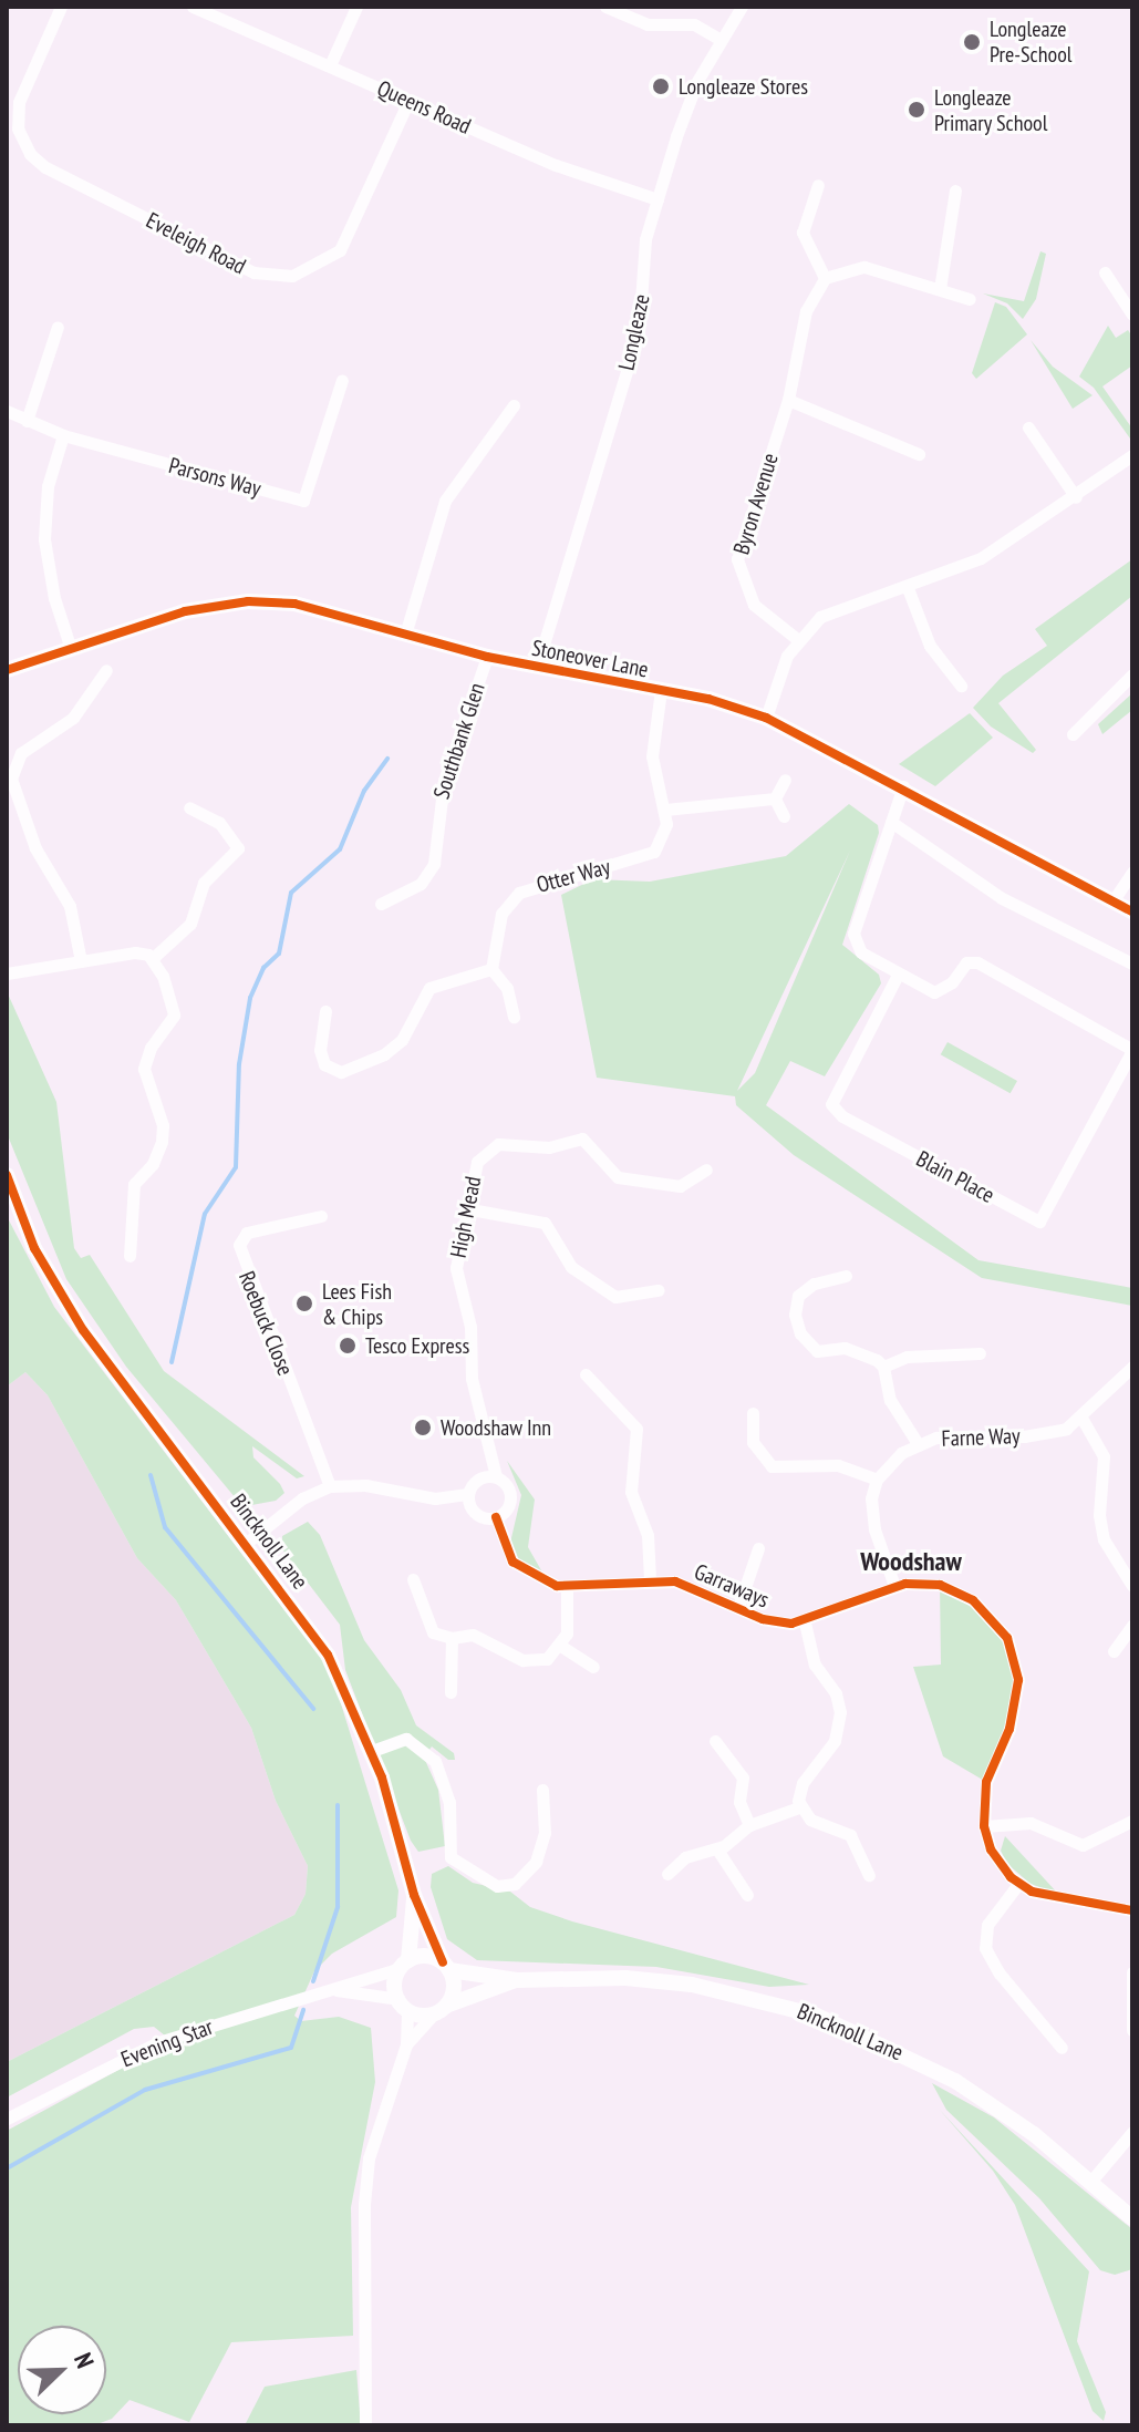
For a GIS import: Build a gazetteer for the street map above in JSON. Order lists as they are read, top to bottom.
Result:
{
  "streets": {
    "street": [
      "Queens Road",
      "Eveleigh Road",
      "Longleaze",
      "Parsons Way",
      "Byron Avenue",
      "Stoneover Lane",
      "Southbank Glen",
      "Otter Way",
      "Blain Place",
      "High Mead",
      "Roebuck Close",
      "Farne Way",
      "Bincknoll Lane",
      "Garraways",
      "Evening Star"
    ]
  },
  "crossings": [
    ["Queens Road", "Eveleigh Road"],
    ["Queens Road", "Longleaze"],
    ["Longleaze", "Stoneover Lane"],
    ["Stoneover Lane", "Southbank Glen"],
    ["Stoneover Lane", "Otter Way"],
    ["Stoneover Lane", "Blain Place"],
    ["High Mead", "Garraways"],
    ["Bincknoll Lane", "Evening Star"]
  ],
  "districts": ["Woodshaw"],
  "places": [
    "Longleaze Pre-School",
    "Longleaze Stores",
    "Longleaze Primary School",
    "Lees Fish & Chips",
    "Tesco Express",
    "Woodshaw Inn"
  ],
  "north": "top right"
}
